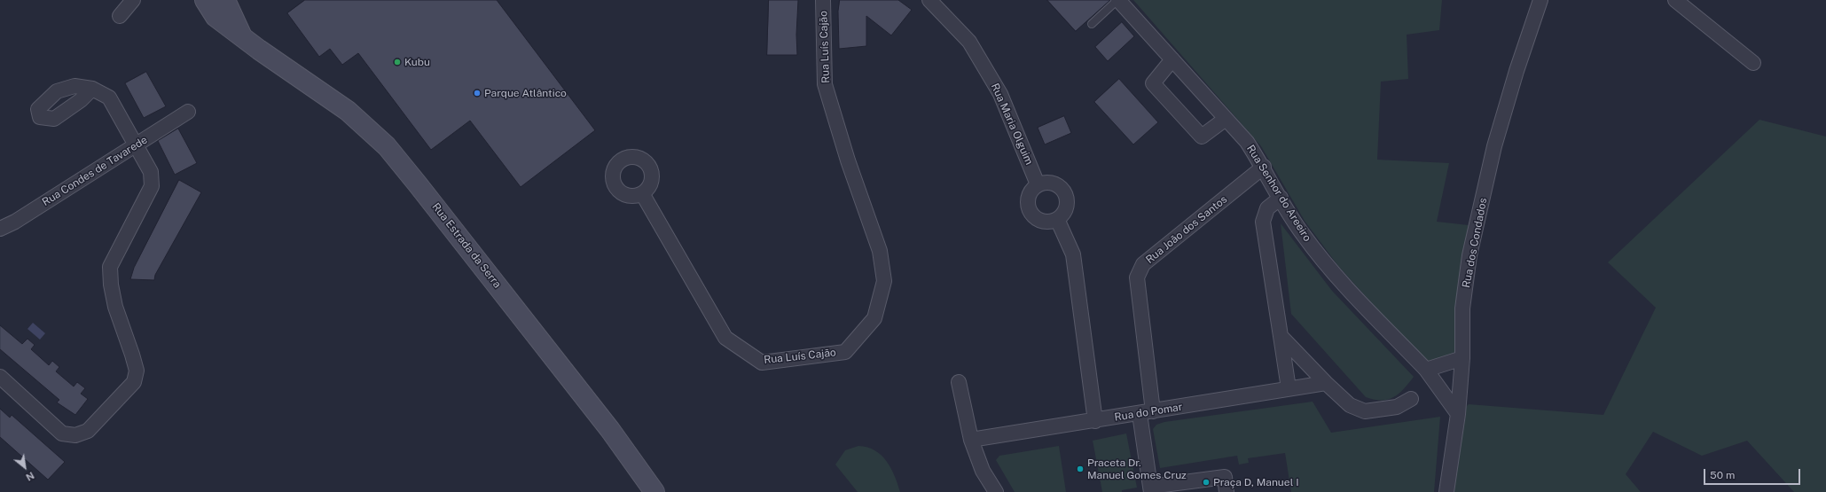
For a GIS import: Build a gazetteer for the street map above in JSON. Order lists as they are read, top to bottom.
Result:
{
  "streets": {
    "street": [
      "Rua Luís Cajão",
      "Rua Maria Olguim",
      "Rua Condes de Tavarede",
      "Rua Senhor do Areeiro",
      "Rua João dos Santos",
      "Rua dos Condados",
      "Rua Estrada da Serra",
      "Rua do Pomar"
    ]
  },
  "crossings": [
    ["Rua Senhor do Areeiro", "Rua João dos Santos"],
    ["Rua Senhor do Areeiro", "Rua dos Condados"],
    ["Rua João dos Santos", "Rua do Pomar"]
  ],
  "places": [
    "Kubu",
    "Parque Atlântico",
    "Praceta Dr. Manuel Gomes Cruz",
    "Praça D, Manuel I"
  ],
  "scale_bar": "50 m",
  "north": "bottom right"
}
